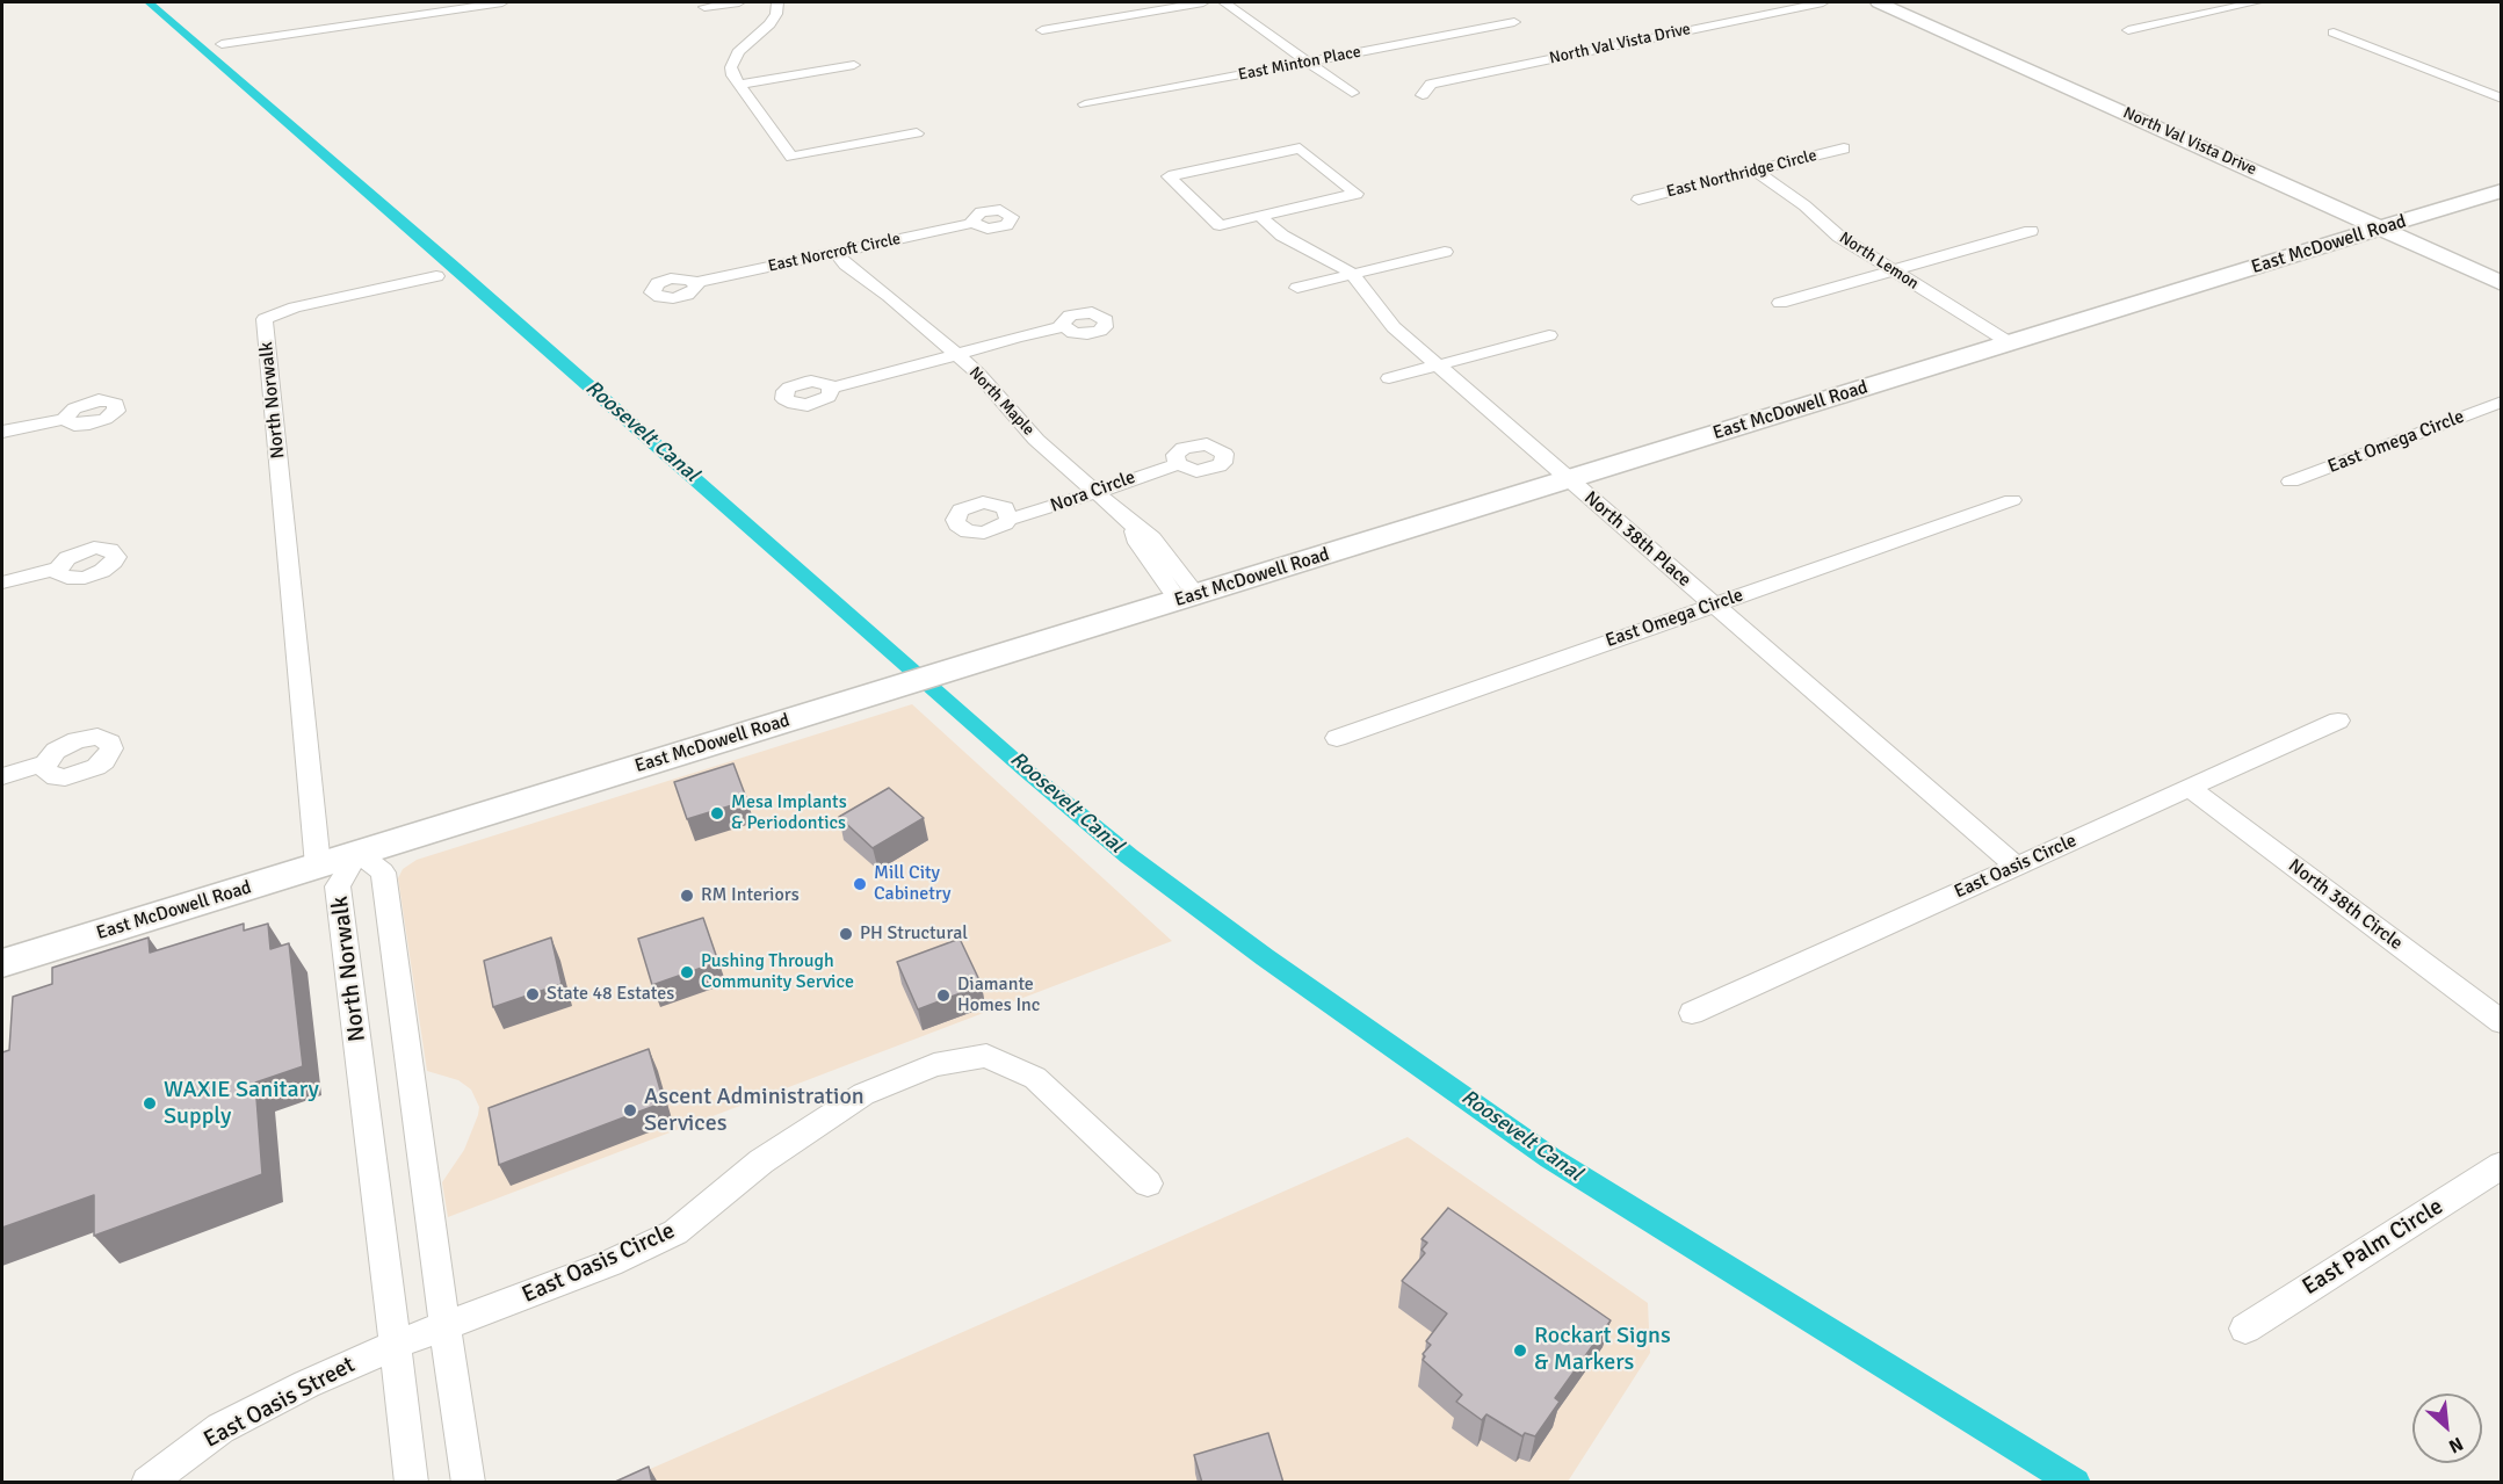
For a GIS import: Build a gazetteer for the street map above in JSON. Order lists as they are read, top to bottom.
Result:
{
  "streets": {
    "main road": ["North Val Vista Drive", "East McDowell Road"],
    "street": [
      "East Minton Place",
      "East Northridge Circle",
      "East Norcroft Circle",
      "North Lemon",
      "North Norwalk",
      "North Maple",
      "East Omega Circle",
      "Nora Circle",
      "North 38th Place",
      "East Oasis Circle",
      "North 38th Circle",
      "East Palm Circle",
      "East Oasis Street"
    ]
  },
  "crossings": [
    ["North Val Vista Drive", "East McDowell Road"],
    ["East Northridge Circle", "North Lemon"],
    ["East McDowell Road", "North Lemon"],
    ["East McDowell Road", "North Norwalk"],
    ["East McDowell Road", "North Maple"],
    ["East McDowell Road", "North 38th Place"],
    ["East Norcroft Circle", "North Maple"],
    ["North Norwalk", "East Oasis Circle"],
    ["North Norwalk", "East Oasis Street"],
    ["North Maple", "Nora Circle"],
    ["East Omega Circle", "North 38th Place"],
    ["North 38th Place", "East Oasis Circle"],
    ["East Oasis Circle", "North 38th Circle"],
    ["East Oasis Circle", "East Oasis Street"]
  ],
  "water": ["Roosevelt Canal"],
  "places": [
    "Mesa Implants & Periodontics",
    "Mill City Cabinetry",
    "RM Interiors",
    "PH Structural",
    "Pushing Through Community Service",
    "State 48 Estates",
    "Diamante Homes Inc",
    "WAXIE Sanitary Supply",
    "Ascent Administration Services",
    "Rockart Signs & Markers"
  ],
  "north": "bottom right"
}
